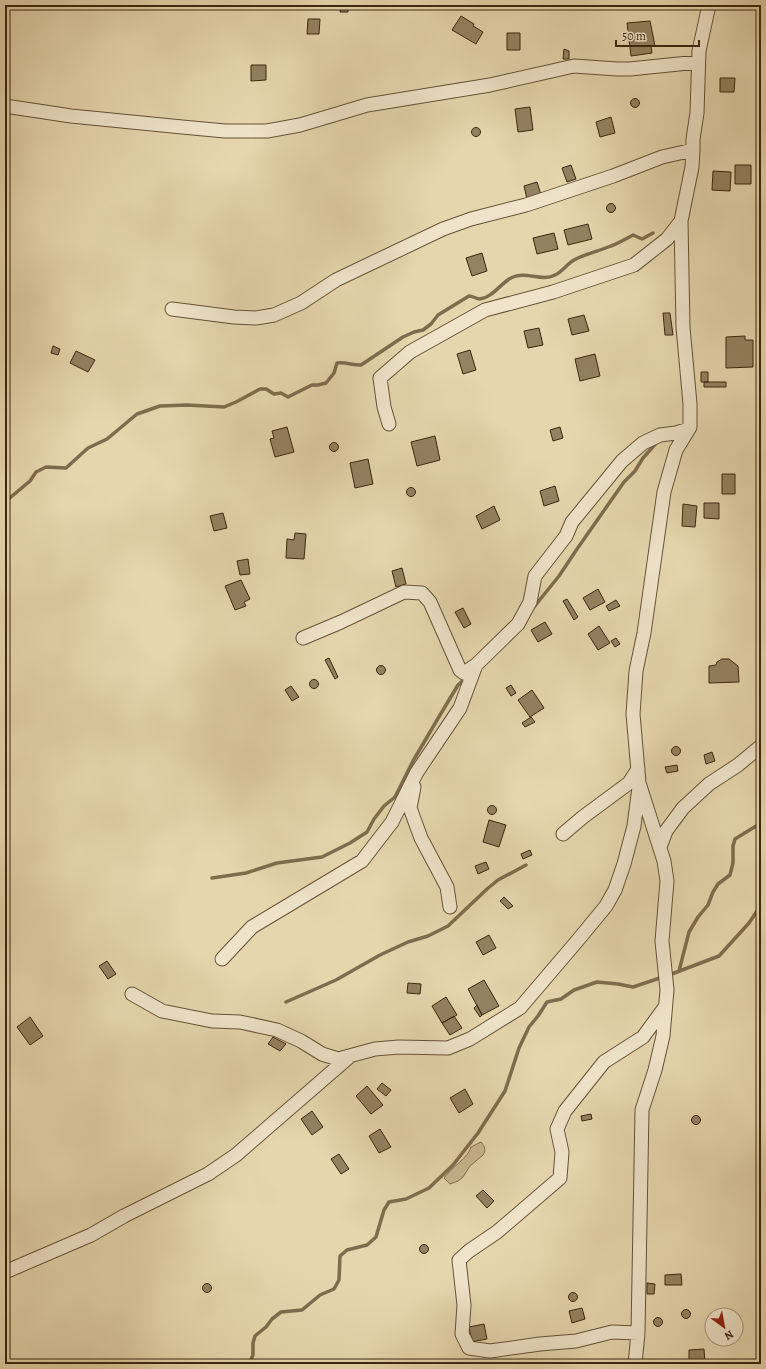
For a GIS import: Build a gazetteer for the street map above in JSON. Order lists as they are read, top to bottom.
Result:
{
  "scale_bar": "50 m",
  "north": "bottom right"
}
